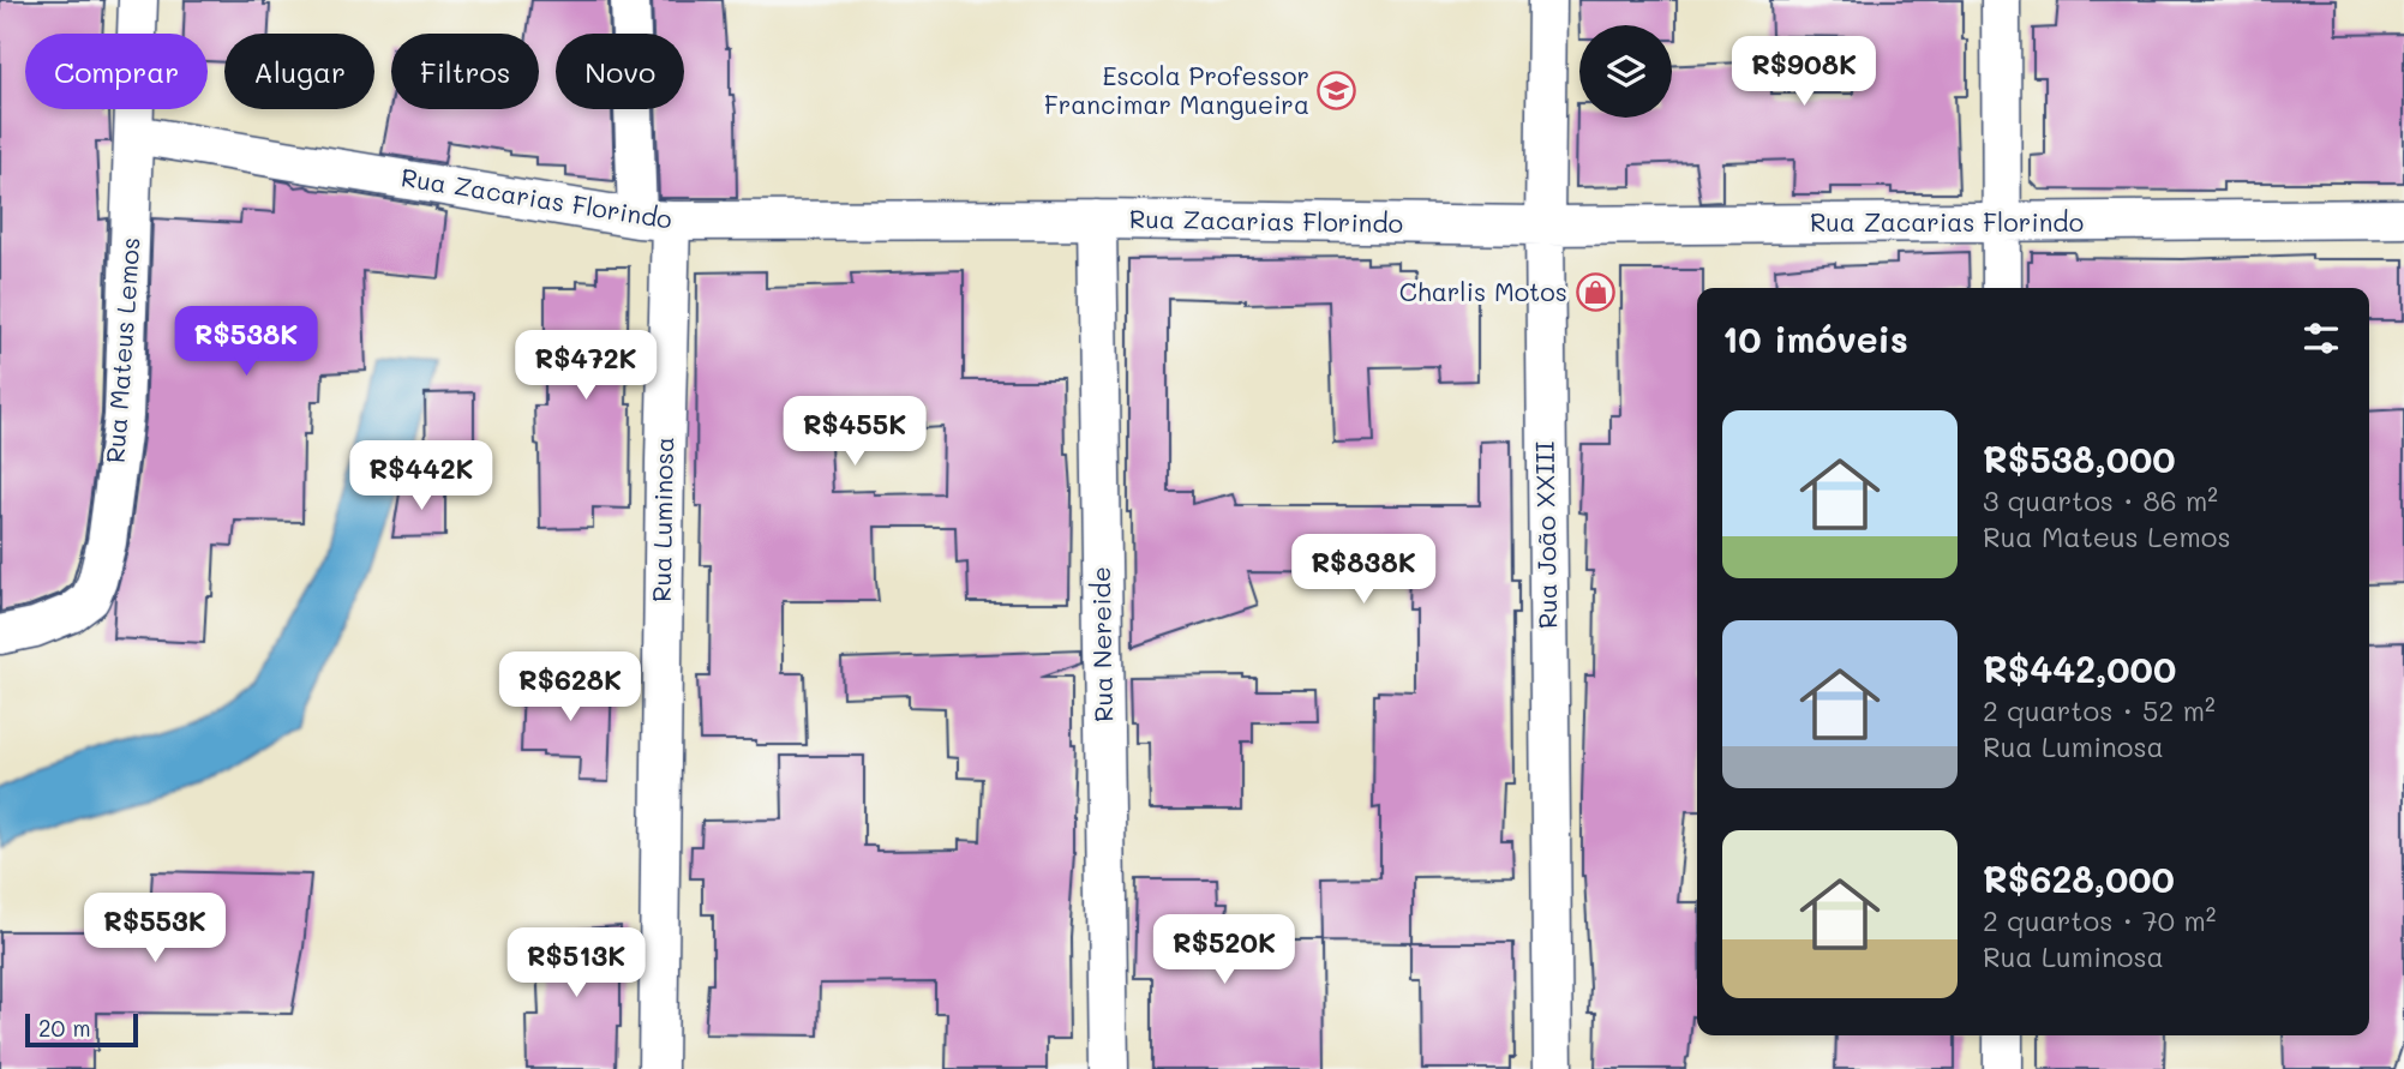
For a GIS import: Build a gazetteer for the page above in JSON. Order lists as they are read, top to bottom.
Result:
{
  "streets": {
    "street": [
      "Rua Zacarias Florindo",
      "Rua Mateus Lemos",
      "Rua Luminosa",
      "Rua João XXIII",
      "Rua Nereide"
    ]
  },
  "crossings": [
    ["Rua Zacarias Florindo", "Rua Mateus Lemos"],
    ["Rua Zacarias Florindo", "Rua Luminosa"],
    ["Rua Zacarias Florindo", "Rua João XXIII"],
    ["Rua Zacarias Florindo", "Rua Nereide"]
  ],
  "places": {
    "school or university": ["Escola Professor Francimar Mangueira"],
    "shop": ["Charlis Motos"]
  },
  "scale_bar": "20 m",
  "page": {
    "chip": [
      "Comprar",
      "Alugar",
      "Filtros",
      "Novo"
    ],
    "price": [
      "R$908K",
      "R$538K",
      "R$472K",
      "R$455K",
      "R$442K",
      "R$838K",
      "R$628K",
      "R$553K",
      "R$520K",
      "R$513K"
    ],
    "heading": "10 imóveis",
    "list": [
      {
        "name": "R$538,000",
        "note": "3 quartos · 86 m² · Rua Mateus Lemos"
      },
      {
        "name": "R$442,000",
        "note": "2 quartos · 52 m² · Rua Luminosa"
      },
      {
        "name": "R$628,000",
        "note": "2 quartos · 70 m² · Rua Luminosa"
      }
    ],
    "scale": "20 m"
  }
}
